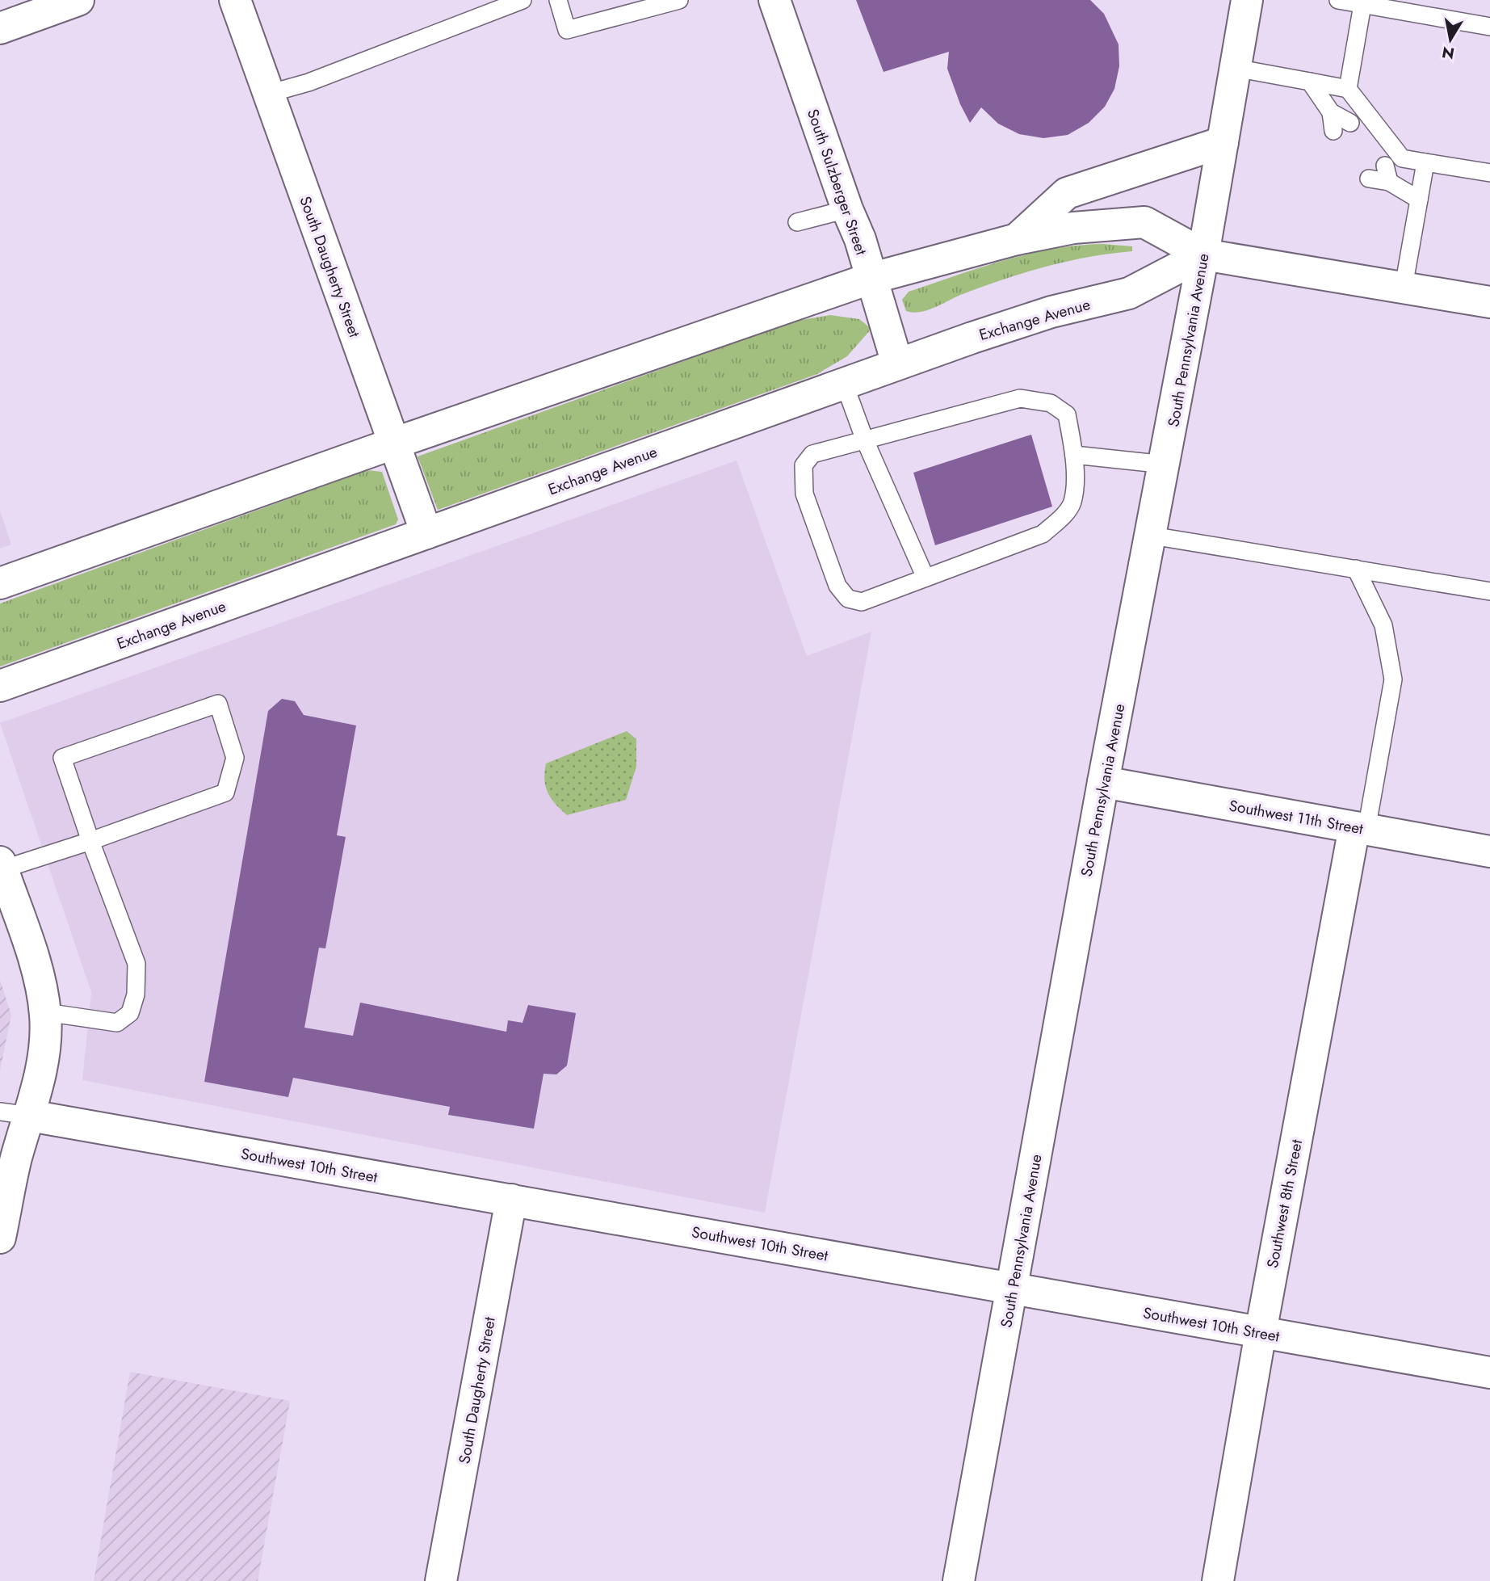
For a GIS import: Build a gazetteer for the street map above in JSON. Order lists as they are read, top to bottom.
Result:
{
  "streets": {
    "main road": [
      "South Sulzberger Street",
      "South Daugherty Street",
      "Exchange Avenue",
      "South Pennsylvania Avenue",
      "Southwest 11th Street",
      "Southwest 10th Street",
      "Southwest 8th Street"
    ]
  },
  "crossings": [
    ["South Sulzberger Street", "Exchange Avenue"],
    ["South Daugherty Street", "Exchange Avenue"],
    ["South Daugherty Street", "Southwest 10th Street"],
    ["Exchange Avenue", "South Pennsylvania Avenue"],
    ["South Pennsylvania Avenue", "Southwest 11th Street"],
    ["South Pennsylvania Avenue", "Southwest 10th Street"],
    ["Southwest 11th Street", "Southwest 8th Street"],
    ["Southwest 10th Street", "Southwest 8th Street"]
  ],
  "north": "bottom"
}
